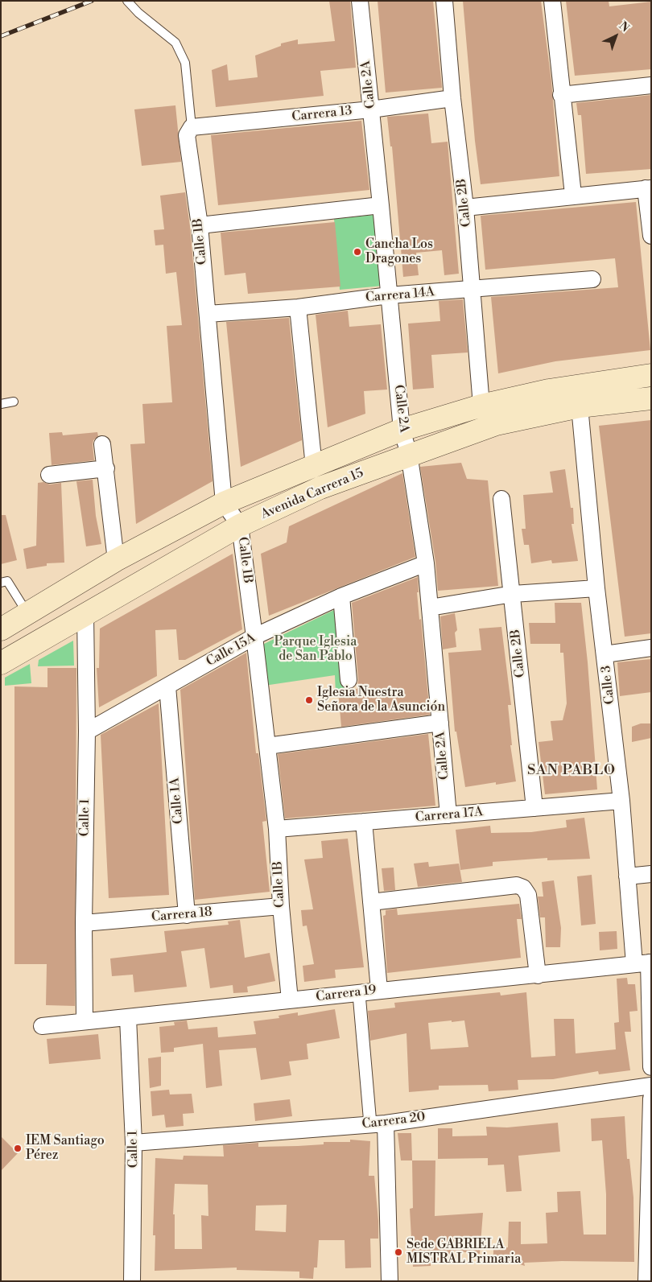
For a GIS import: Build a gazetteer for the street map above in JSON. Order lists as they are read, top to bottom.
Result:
{
  "streets": {
    "main road": ["Avenida Carrera 15"],
    "street": [
      "Calle 2A",
      "Carrera 13",
      "Calle 2B",
      "Calle 1B",
      "Carrera 14A",
      "Calle 15A",
      "Calle 3",
      "Calle 1A",
      "Carrera 17A",
      "Calle 1",
      "Carrera 18",
      "Carrera 19",
      "Carrera 20"
    ]
  },
  "crossings": [
    ["Calle 2A", "Carrera 13"],
    ["Calle 2A", "Carrera 14A"],
    ["Calle 2A", "Avenida Carrera 15"],
    ["Calle 2A", "Calle 15A"],
    ["Calle 2A", "Carrera 17A"],
    ["Carrera 13", "Calle 2B"],
    ["Carrera 13", "Calle 1B"],
    ["Calle 2B", "Carrera 14A"],
    ["Calle 2B", "Avenida Carrera 15"],
    ["Calle 2B", "Carrera 17A"],
    ["Calle 1B", "Carrera 14A"],
    ["Calle 1B", "Avenida Carrera 15"],
    ["Calle 1B", "Calle 15A"],
    ["Calle 1B", "Carrera 17A"],
    ["Calle 1B", "Carrera 18"],
    ["Calle 1B", "Carrera 19"],
    ["Avenida Carrera 15", "Calle 3"],
    ["Avenida Carrera 15", "Calle 1"],
    ["Calle 15A", "Calle 1A"],
    ["Calle 15A", "Calle 1"],
    ["Calle 3", "Carrera 17A"],
    ["Calle 3", "Carrera 19"],
    ["Calle 1A", "Carrera 18"],
    ["Calle 1", "Carrera 18"],
    ["Calle 1", "Carrera 19"],
    ["Calle 1", "Carrera 20"]
  ],
  "districts": ["SAN PABLO"],
  "parks": ["Parque Iglesia de San Pablo"],
  "places": [
    "Cancha Los Dragones",
    "Iglesia Nuestra Señora de la Asunción",
    "IEM Santiago Pérez",
    "Sede GABRIELA MISTRAL Primaria"
  ],
  "north": "top right"
}
